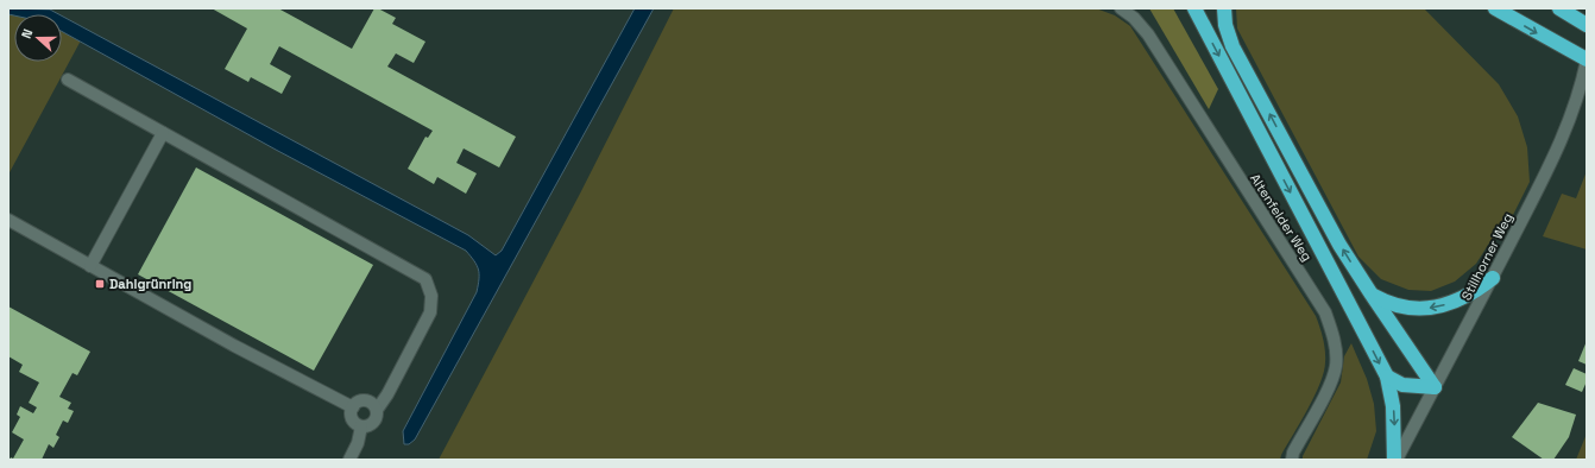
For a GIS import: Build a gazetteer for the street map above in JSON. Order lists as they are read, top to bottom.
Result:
{
  "streets": {
    "street": ["Altenfelder Weg", "Stillhorner Weg"]
  },
  "places": {
    "transit": ["Dahlgrünring"]
  },
  "north": "left"
}
